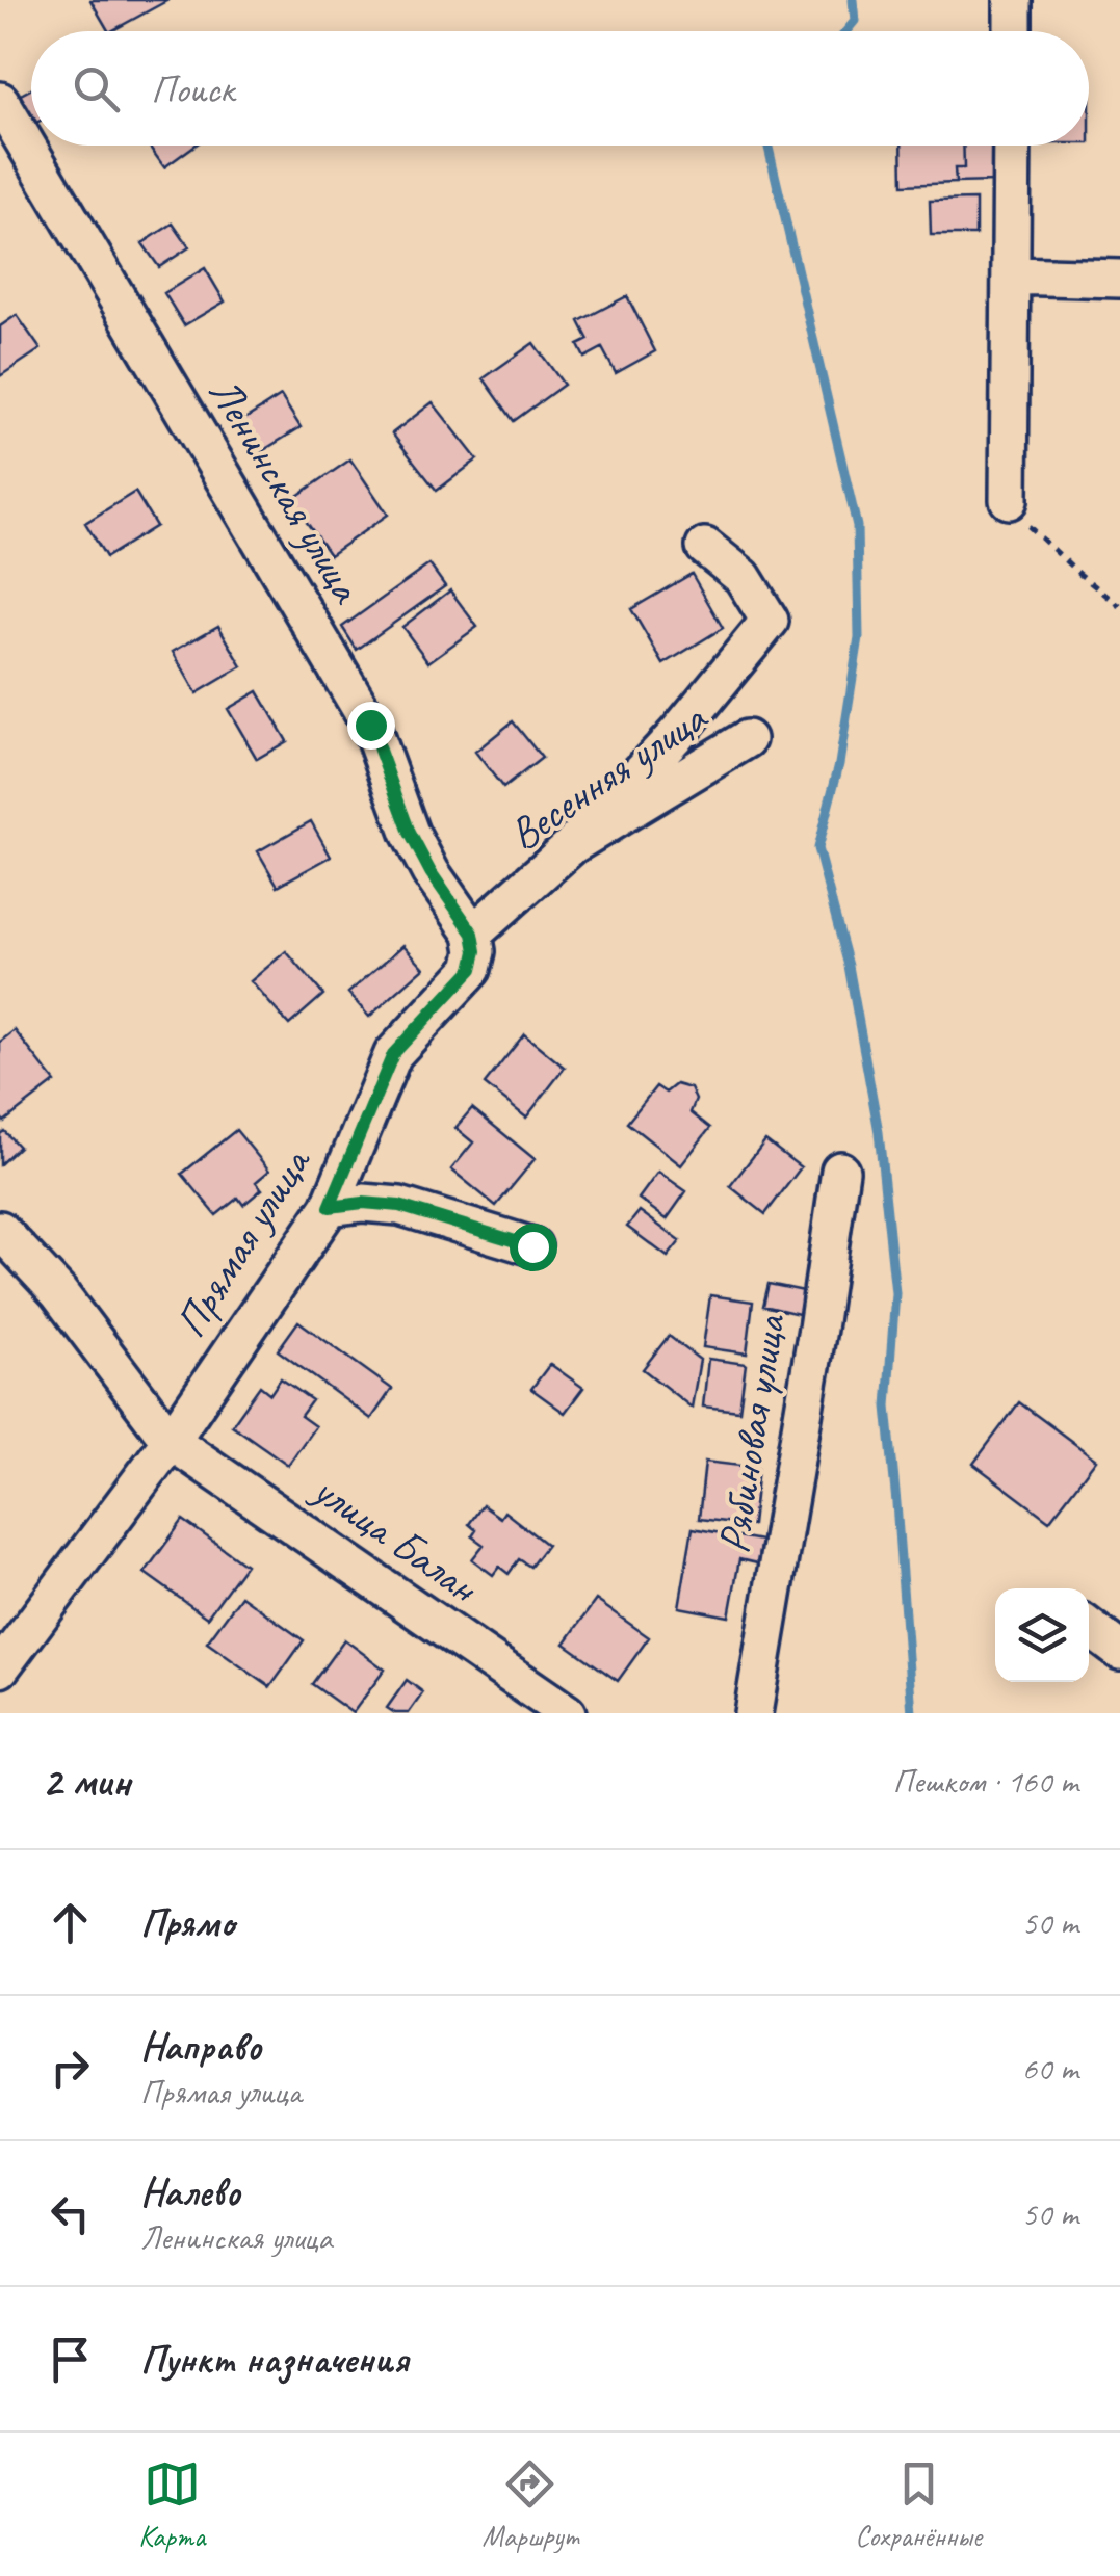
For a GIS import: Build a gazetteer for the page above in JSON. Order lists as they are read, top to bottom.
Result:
{
  "streets": {
    "street": [
      "Ленинская улица",
      "Весенняя улица",
      "Прямая улица",
      "Рябиновая улица",
      "улица Балан"
    ]
  },
  "crossings": [
    ["Ленинская улица", "Весенняя улица"],
    ["Ленинская улица", "Прямая улица"],
    ["Весенняя улица", "Прямая улица"],
    ["Прямая улица", "улица Балан"]
  ],
  "page": {
    "search": "Поиск",
    "heading": ["2 мин", "Пешком · 160 m"],
    "list": [
      ["Прямо", "50 m"],
      ["Направо", "Прямая улица", "60 m"],
      ["Налево", "Ленинская улица", "50 m"],
      "Пункт назначения"
    ],
    "nav": ["Карта", "Маршрут", "Сохранённые"]
  }
}
